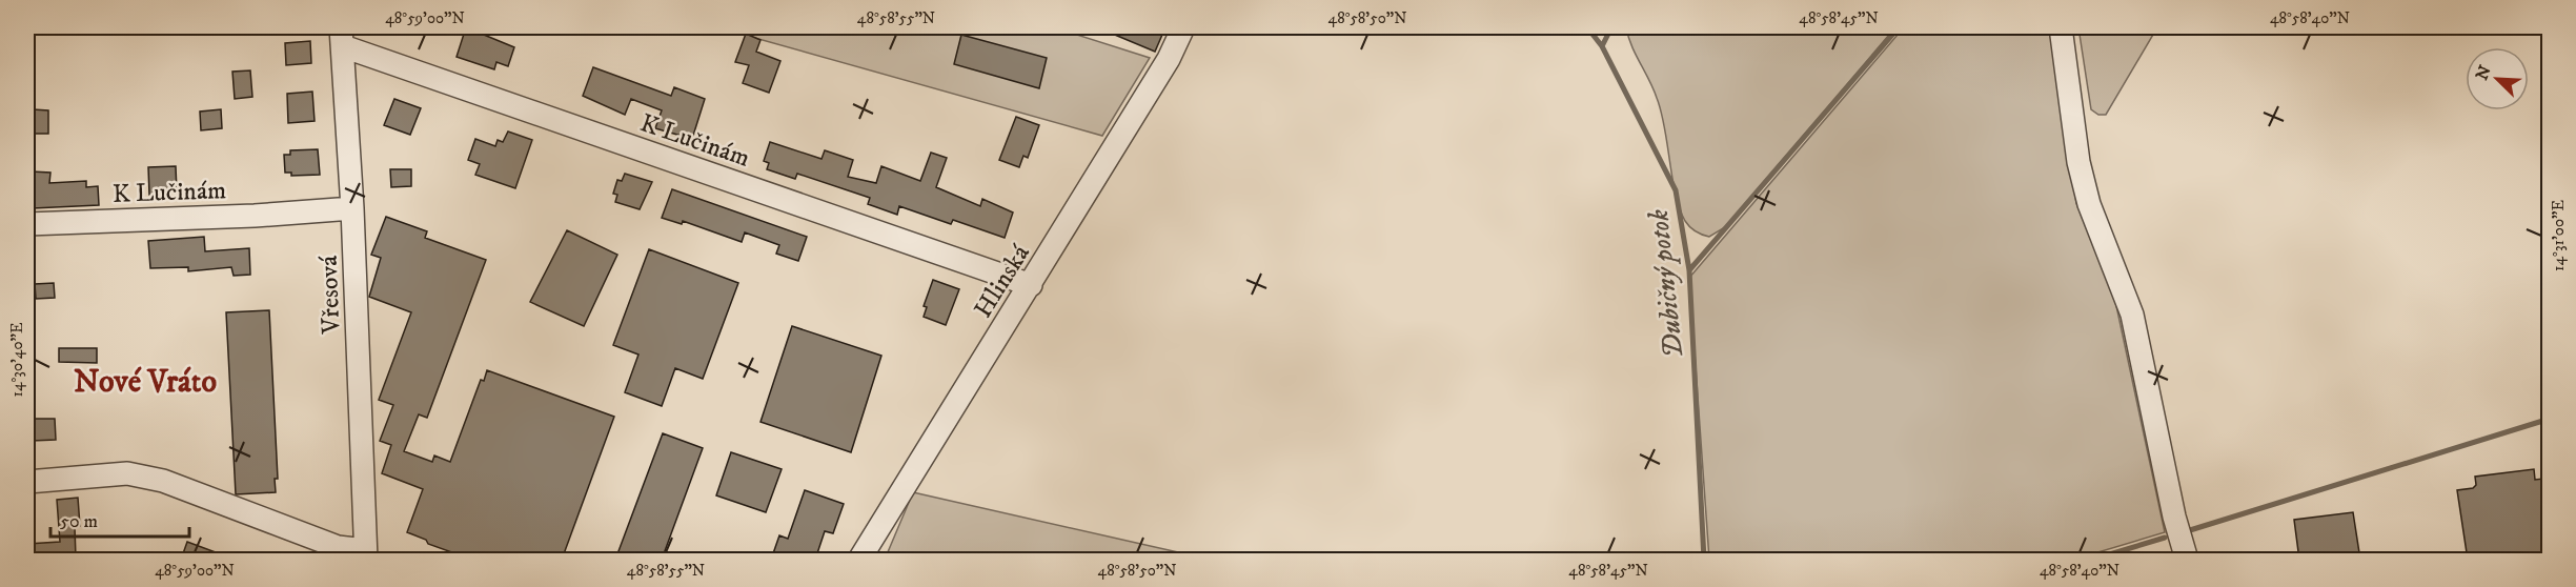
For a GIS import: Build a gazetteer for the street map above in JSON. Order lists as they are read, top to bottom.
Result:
{
  "streets": {
    "street": ["K Lučinám", "Hlinská", "Vřesová"]
  },
  "crossings": [
    ["K Lučinám", "Hlinská"],
    ["K Lučinám", "Vřesová"]
  ],
  "districts": ["Nové Vráto"],
  "water": ["Dubičný potok"],
  "scale_bar": "50 m",
  "north": "top left",
  "coordinates": [
    "48°59'00\"N",
    "48°58'55\"N",
    "48°58'50\"N",
    "48°58'45\"N",
    "48°58'40\"N",
    "14°31'00\"E",
    "14°30'40\"E"
  ]
}
